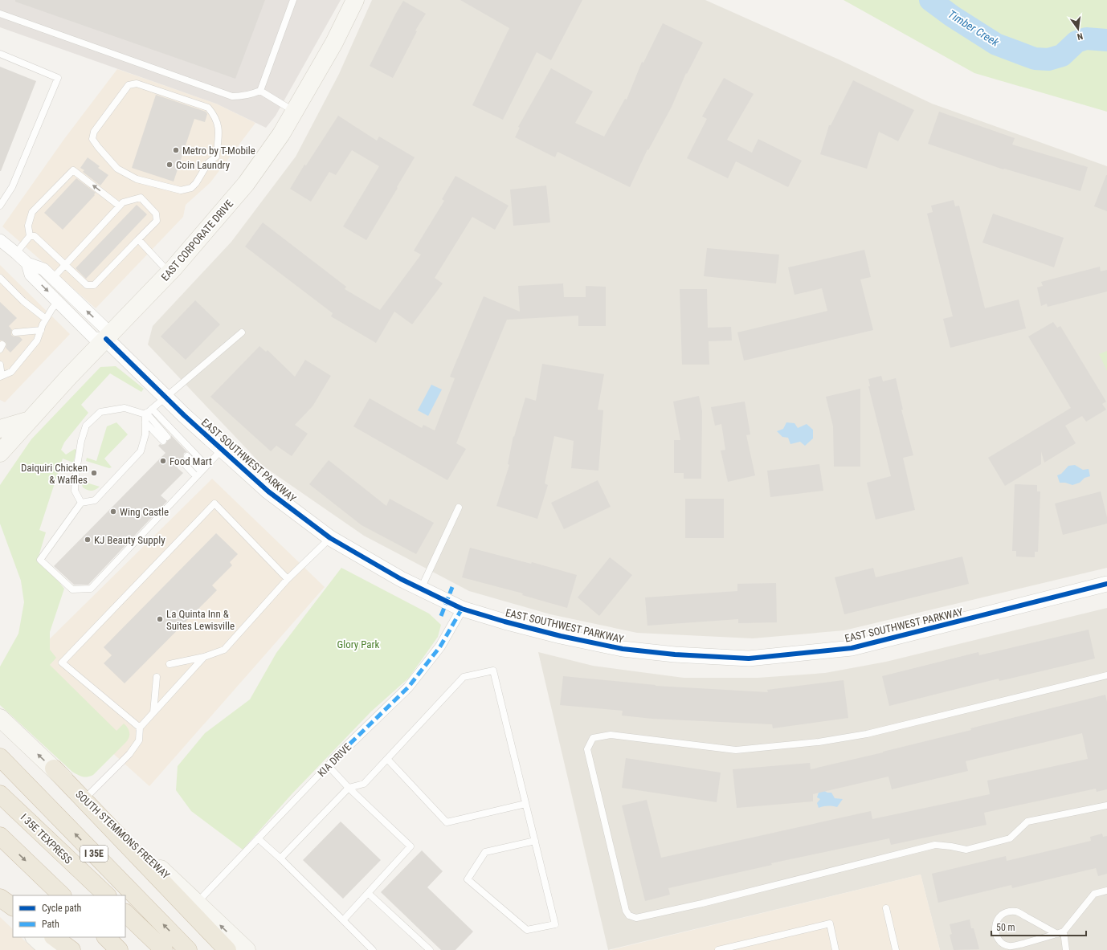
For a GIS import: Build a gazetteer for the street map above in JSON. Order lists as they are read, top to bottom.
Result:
{
  "streets": {
    "highway": ["I 35E TEXPRESS", "I 35E"],
    "main road": ["EAST CORPORATE DRIVE", "SOUTH STEMMONS FREEWAY"],
    "street": ["EAST SOUTHWEST PARKWAY", "KIA DRIVE"]
  },
  "crossings": [
    ["EAST CORPORATE DRIVE", "EAST SOUTHWEST PARKWAY"],
    ["EAST SOUTHWEST PARKWAY", "KIA DRIVE"],
    ["KIA DRIVE", "SOUTH STEMMONS FREEWAY"]
  ],
  "one_way": ["SOUTH STEMMONS FREEWAY"],
  "water": ["Timber Creek"],
  "parks": ["Glory Park"],
  "places": [
    "Metro by T-Mobile",
    "Coin Laundry",
    "Food Mart",
    "Daiquiri Chicken & Waffles",
    "Wing Castle",
    "KJ Beauty Supply",
    "La Quinta Inn & Suites Lewisville"
  ],
  "legend": ["Cycle path", "Path"],
  "scale_bar": "50 m",
  "north": "bottom"
}
